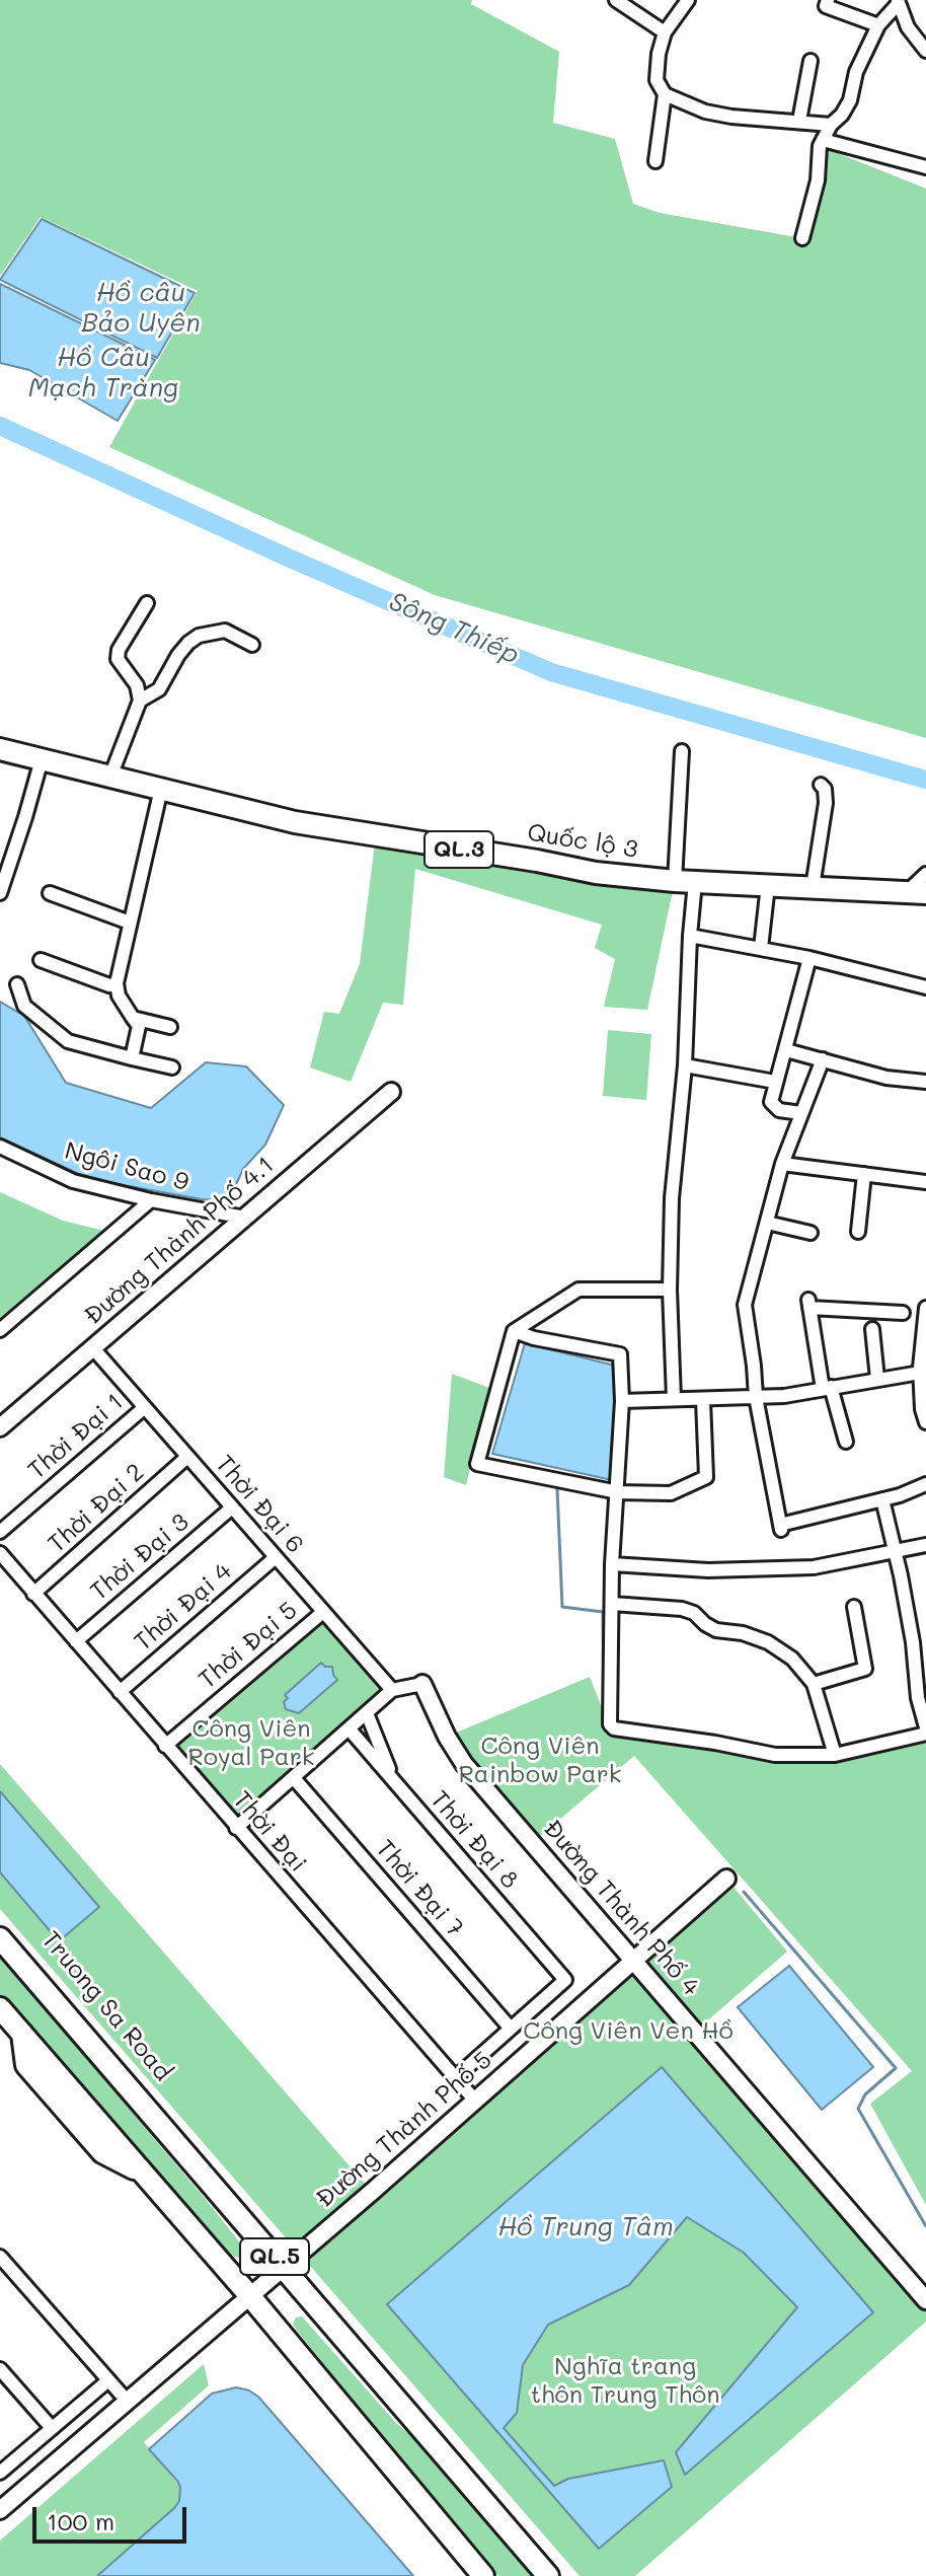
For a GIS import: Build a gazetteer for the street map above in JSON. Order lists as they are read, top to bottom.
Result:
{
  "streets": {
    "highway": [
      "Quốc lộ 3",
      "QL.3",
      "Truong Sa Road",
      "QL.5"
    ],
    "street": [
      "Ngôi Sao 9",
      "Đường Thành Phố 4.1",
      "Thời Đại 1",
      "Thời Đại 6",
      "Thời Đại 2",
      "Thời Đại 3",
      "Thời Đại 4",
      "Thời Đại 5",
      "Thời Đại",
      "Thời Đại 8",
      "Thời Đại 7",
      "Đường Thành Phố 4",
      "Đường Thành Phố 5"
    ]
  },
  "crossings": [
    ["Ngôi Sao 9", "Đường Thành Phố 4.1"],
    ["Đường Thành Phố 4.1", "Thời Đại 6"],
    ["Thời Đại 1", "Thời Đại 6"],
    ["Thời Đại 6", "Thời Đại 2"],
    ["Thời Đại 6", "Thời Đại 3"],
    ["Thời Đại 6", "Thời Đại 4"],
    ["Thời Đại 6", "Thời Đại 5"],
    ["Thời Đại 2", "Thời Đại"],
    ["Thời Đại 3", "Thời Đại"],
    ["Thời Đại 4", "Thời Đại"],
    ["Thời Đại 5", "Thời Đại"],
    ["Thời Đại", "Đường Thành Phố 5"],
    ["Thời Đại 8", "Thời Đại 7"],
    ["Đường Thành Phố 4", "Đường Thành Phố 5"],
    ["Truong Sa Road", "Đường Thành Phố 5"],
    ["Đường Thành Phố 5", "QL.5"]
  ],
  "water": [
    "Hồ câu Bảo Uyên",
    "Hồ Câu Mạch Tràng",
    "Sông Thiếp",
    "Hồ Trung Tâm"
  ],
  "parks": [
    "Công Viên Royal Park",
    "Công Viên Rainbow Park",
    "Công Viên Ven Hồ",
    "Nghĩa trang thôn Trung Thôn"
  ],
  "scale_bar": "100 m"
}
